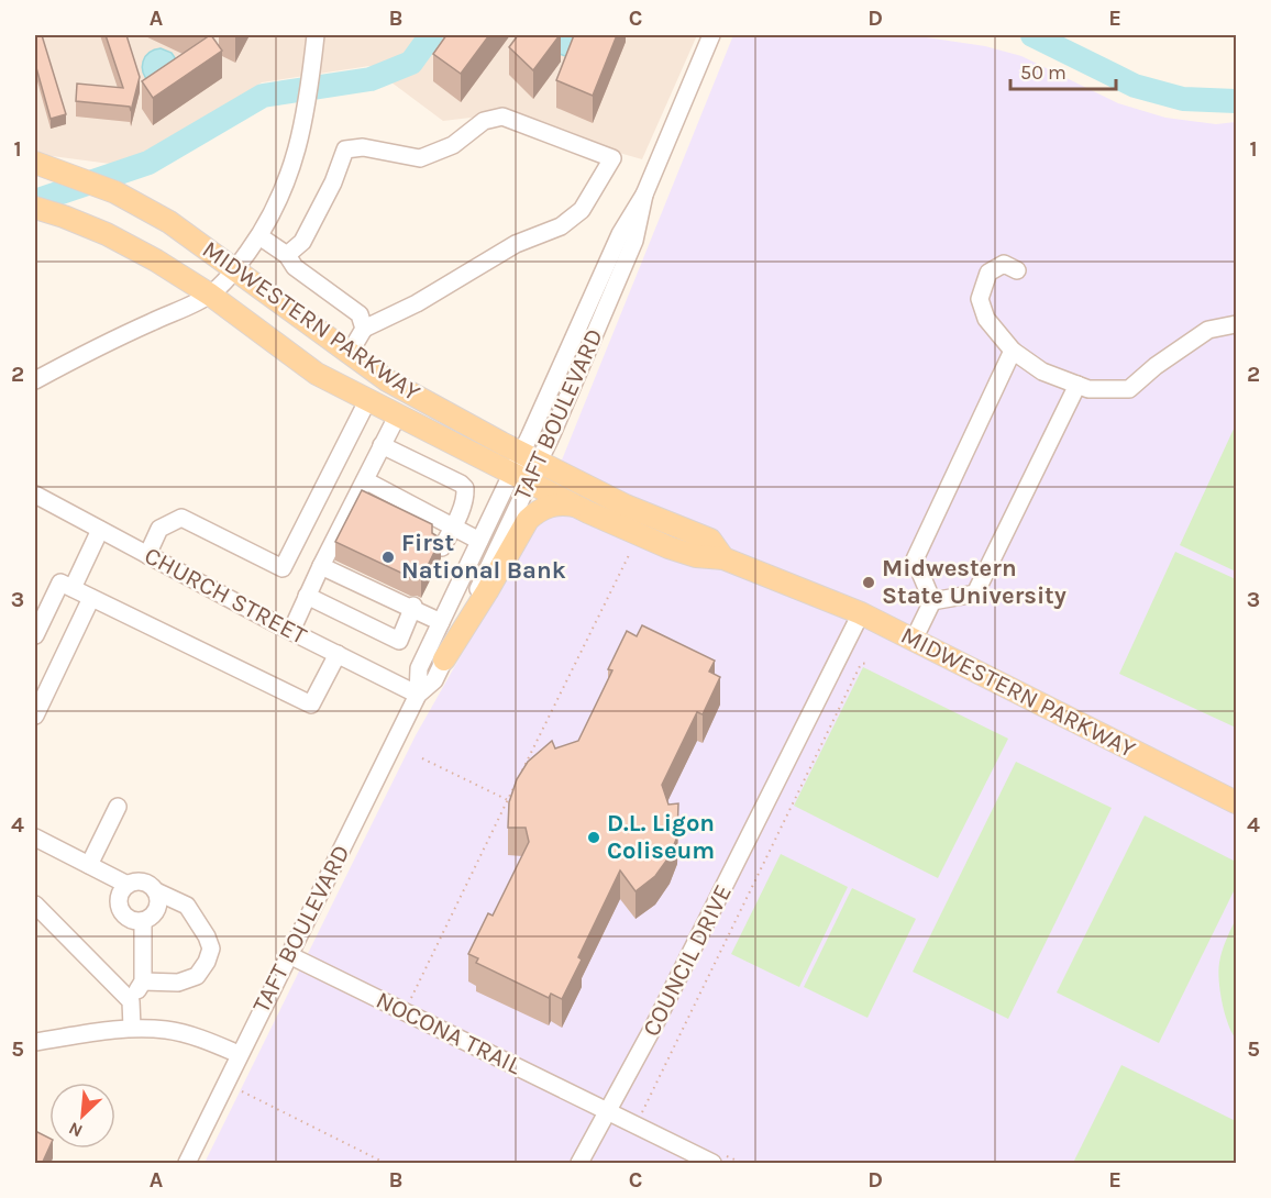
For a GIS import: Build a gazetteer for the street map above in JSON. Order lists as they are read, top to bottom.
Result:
{
  "streets": {
    "main road": ["MIDWESTERN PARKWAY"],
    "street": [
      "TAFT BOULEVARD",
      "CHURCH STREET",
      "COUNCIL DRIVE",
      "NOCONA TRAIL"
    ]
  },
  "crossings": [
    ["MIDWESTERN PARKWAY", "TAFT BOULEVARD"],
    ["MIDWESTERN PARKWAY", "COUNCIL DRIVE"],
    ["TAFT BOULEVARD", "CHURCH STREET"],
    ["TAFT BOULEVARD", "NOCONA TRAIL"],
    ["COUNCIL DRIVE", "NOCONA TRAIL"]
  ],
  "places": ["First National Bank", "Midwestern State University", "D.L. Ligon Coliseum"],
  "scale_bar": "50 m",
  "north": "bottom left",
  "grid": {
    "columns": [
      "A",
      "B",
      "C",
      "D",
      "E"
    ],
    "rows": [
      "1",
      "2",
      "3",
      "4",
      "5"
    ]
  }
}
